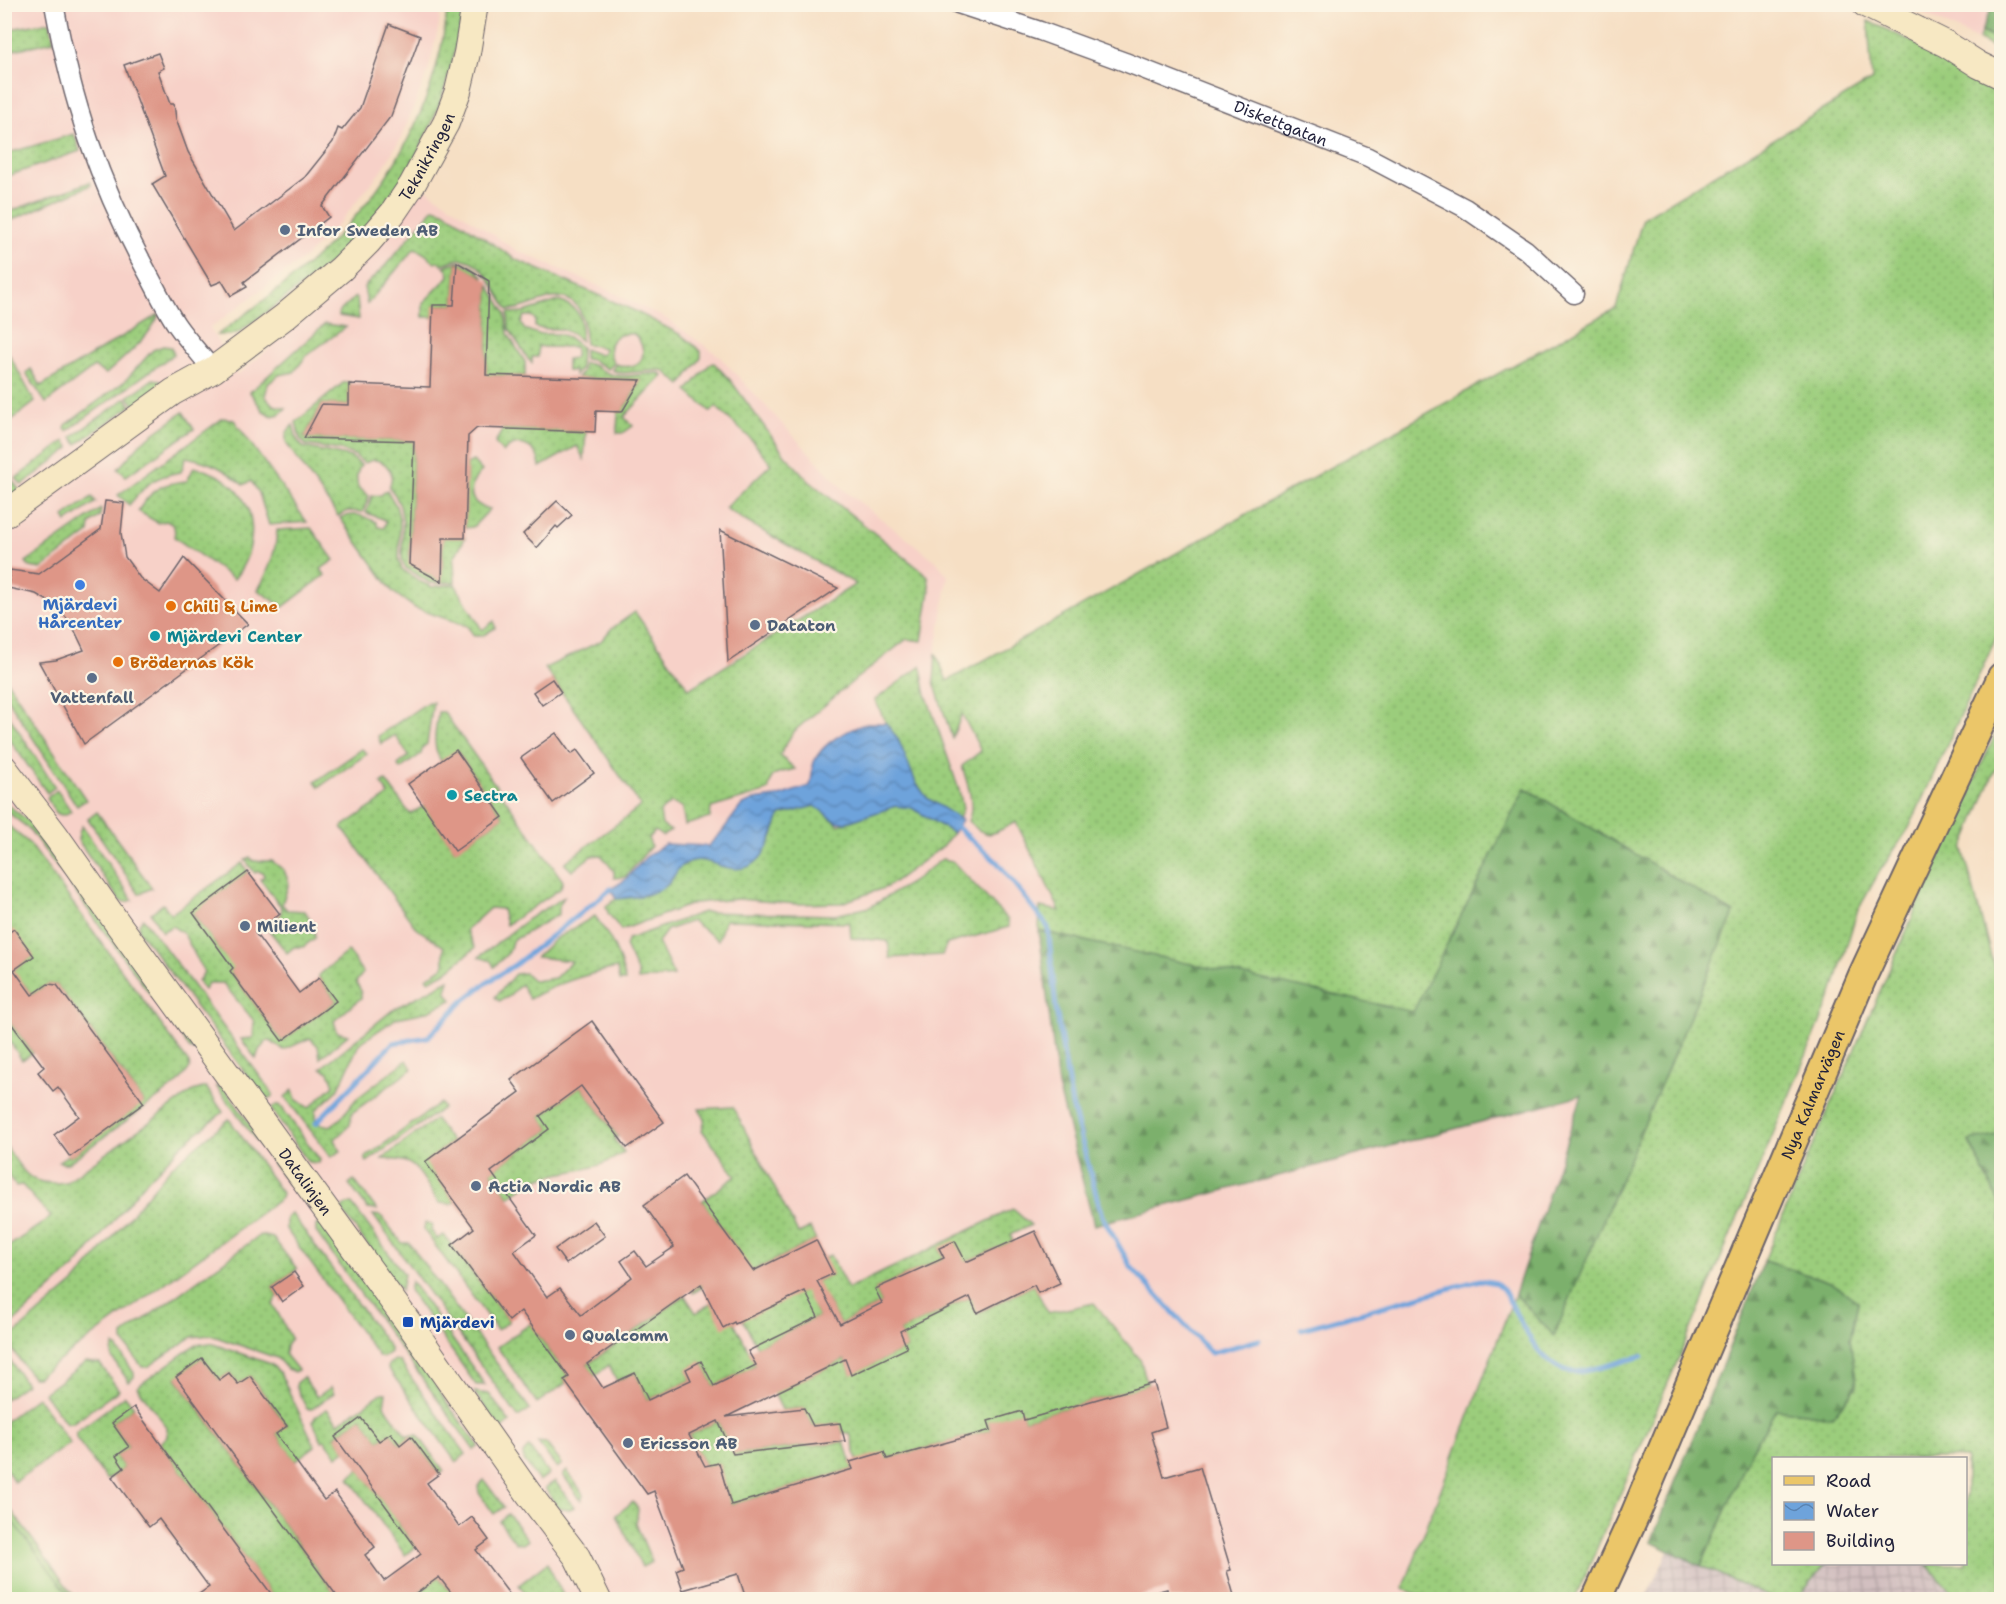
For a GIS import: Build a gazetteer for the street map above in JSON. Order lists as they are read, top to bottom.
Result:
{
  "streets": {
    "main road": ["Nya Kalmarvägen"],
    "street": ["Diskettgatan", "Teknikringen", "Datalinjen"]
  },
  "places": {
    "other": [
      "Infor Sweden AB",
      "Mjärdevi Hårcenter",
      "Chili & Lime",
      "Dataton",
      "Mjärdevi Center",
      "Brödernas Kök",
      "Vattenfall",
      "Sectra",
      "Milient",
      "Actia Nordic AB",
      "Qualcomm",
      "Ericsson AB"
    ],
    "transit": ["Mjärdevi"]
  },
  "legend": ["Road", "Water", "Building"]
}
